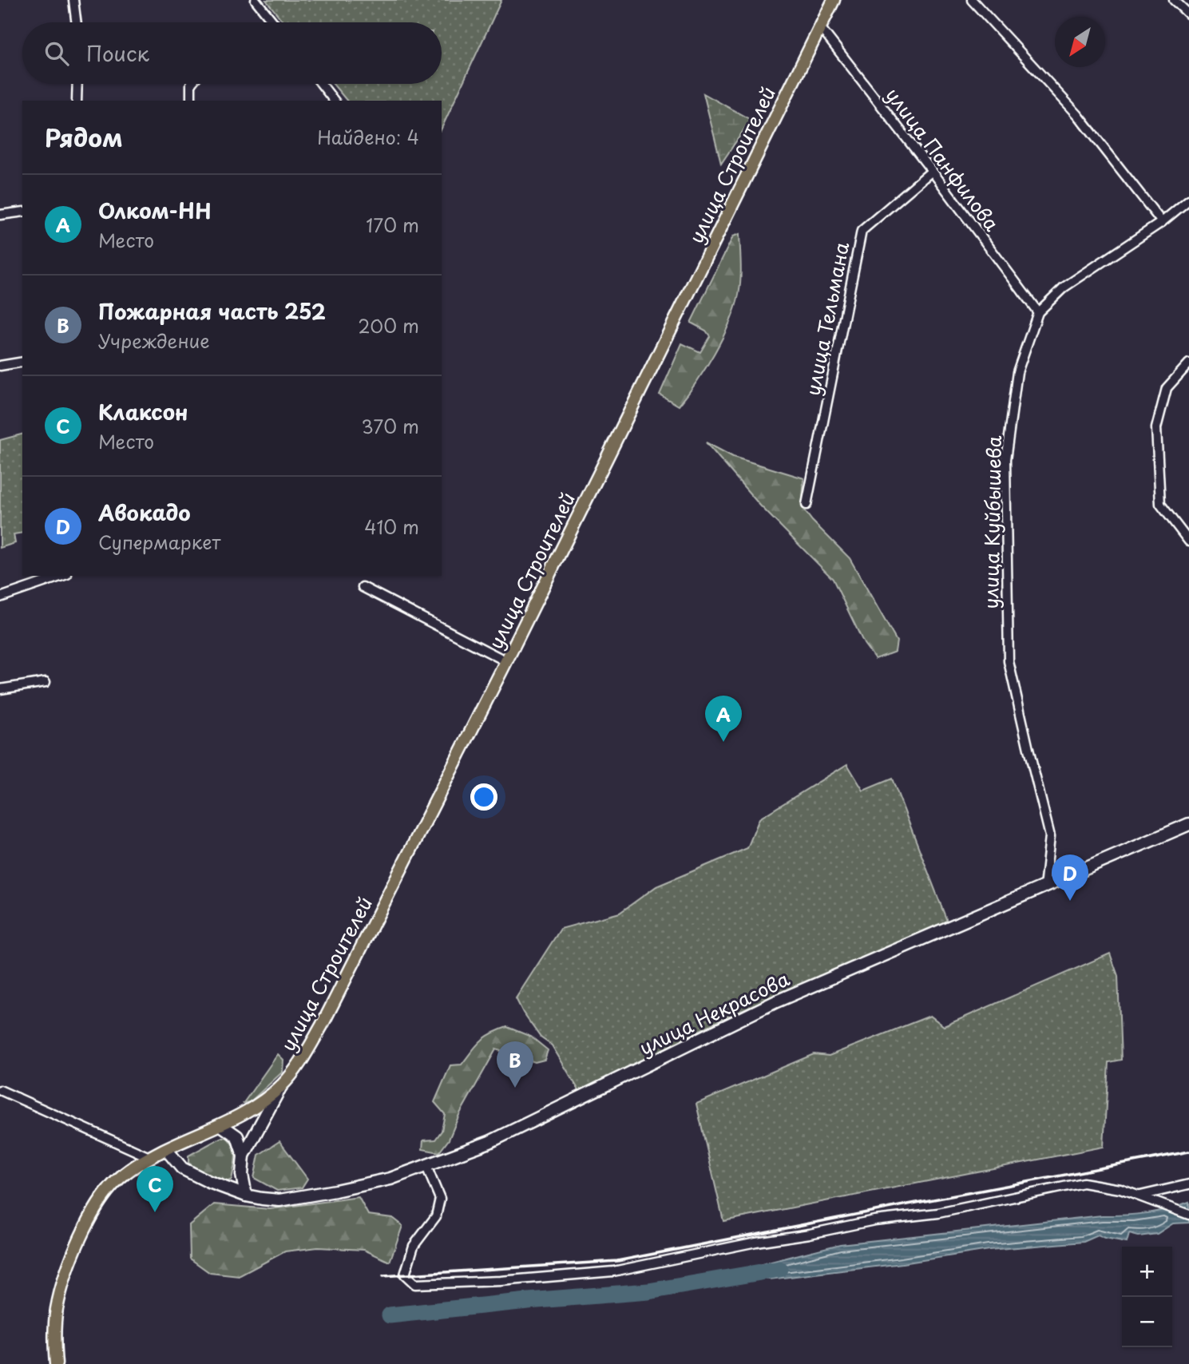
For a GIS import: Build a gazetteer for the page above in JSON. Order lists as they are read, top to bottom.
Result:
{
  "streets": {
    "main road": ["улица Строителей"],
    "street": [
      "улица Панфилова",
      "улица Тельмана",
      "улица Куйбышева",
      "улица Некрасова"
    ]
  },
  "crossings": [
    ["улица Панфилова", "улица Строителей"],
    ["улица Панфилова", "улица Тельмана"],
    ["улица Панфилова", "улица Куйбышева"],
    ["улица Строителей", "улица Некрасова"],
    ["улица Куйбышева", "улица Некрасова"]
  ],
  "north": "bottom left",
  "page": {
    "search": "Поиск",
    "heading": ["Рядом", "Найдено: 4"],
    "list": [
      {
        "mark": "A",
        "name": "Олком-НН",
        "note": "Место",
        "value": "170 m"
      },
      {
        "mark": "B",
        "name": "Пожарная часть 252",
        "note": "Учреждение",
        "value": "200 m"
      },
      {
        "mark": "C",
        "name": "Клаксон",
        "note": "Место",
        "value": "370 m"
      },
      {
        "mark": "D",
        "name": "Авокадо",
        "note": "Супермаркет",
        "value": "410 m"
      }
    ],
    "pins": [
      "A",
      "D",
      "B",
      "C"
    ],
    "map_buttons": ["+", "−"]
  }
}
